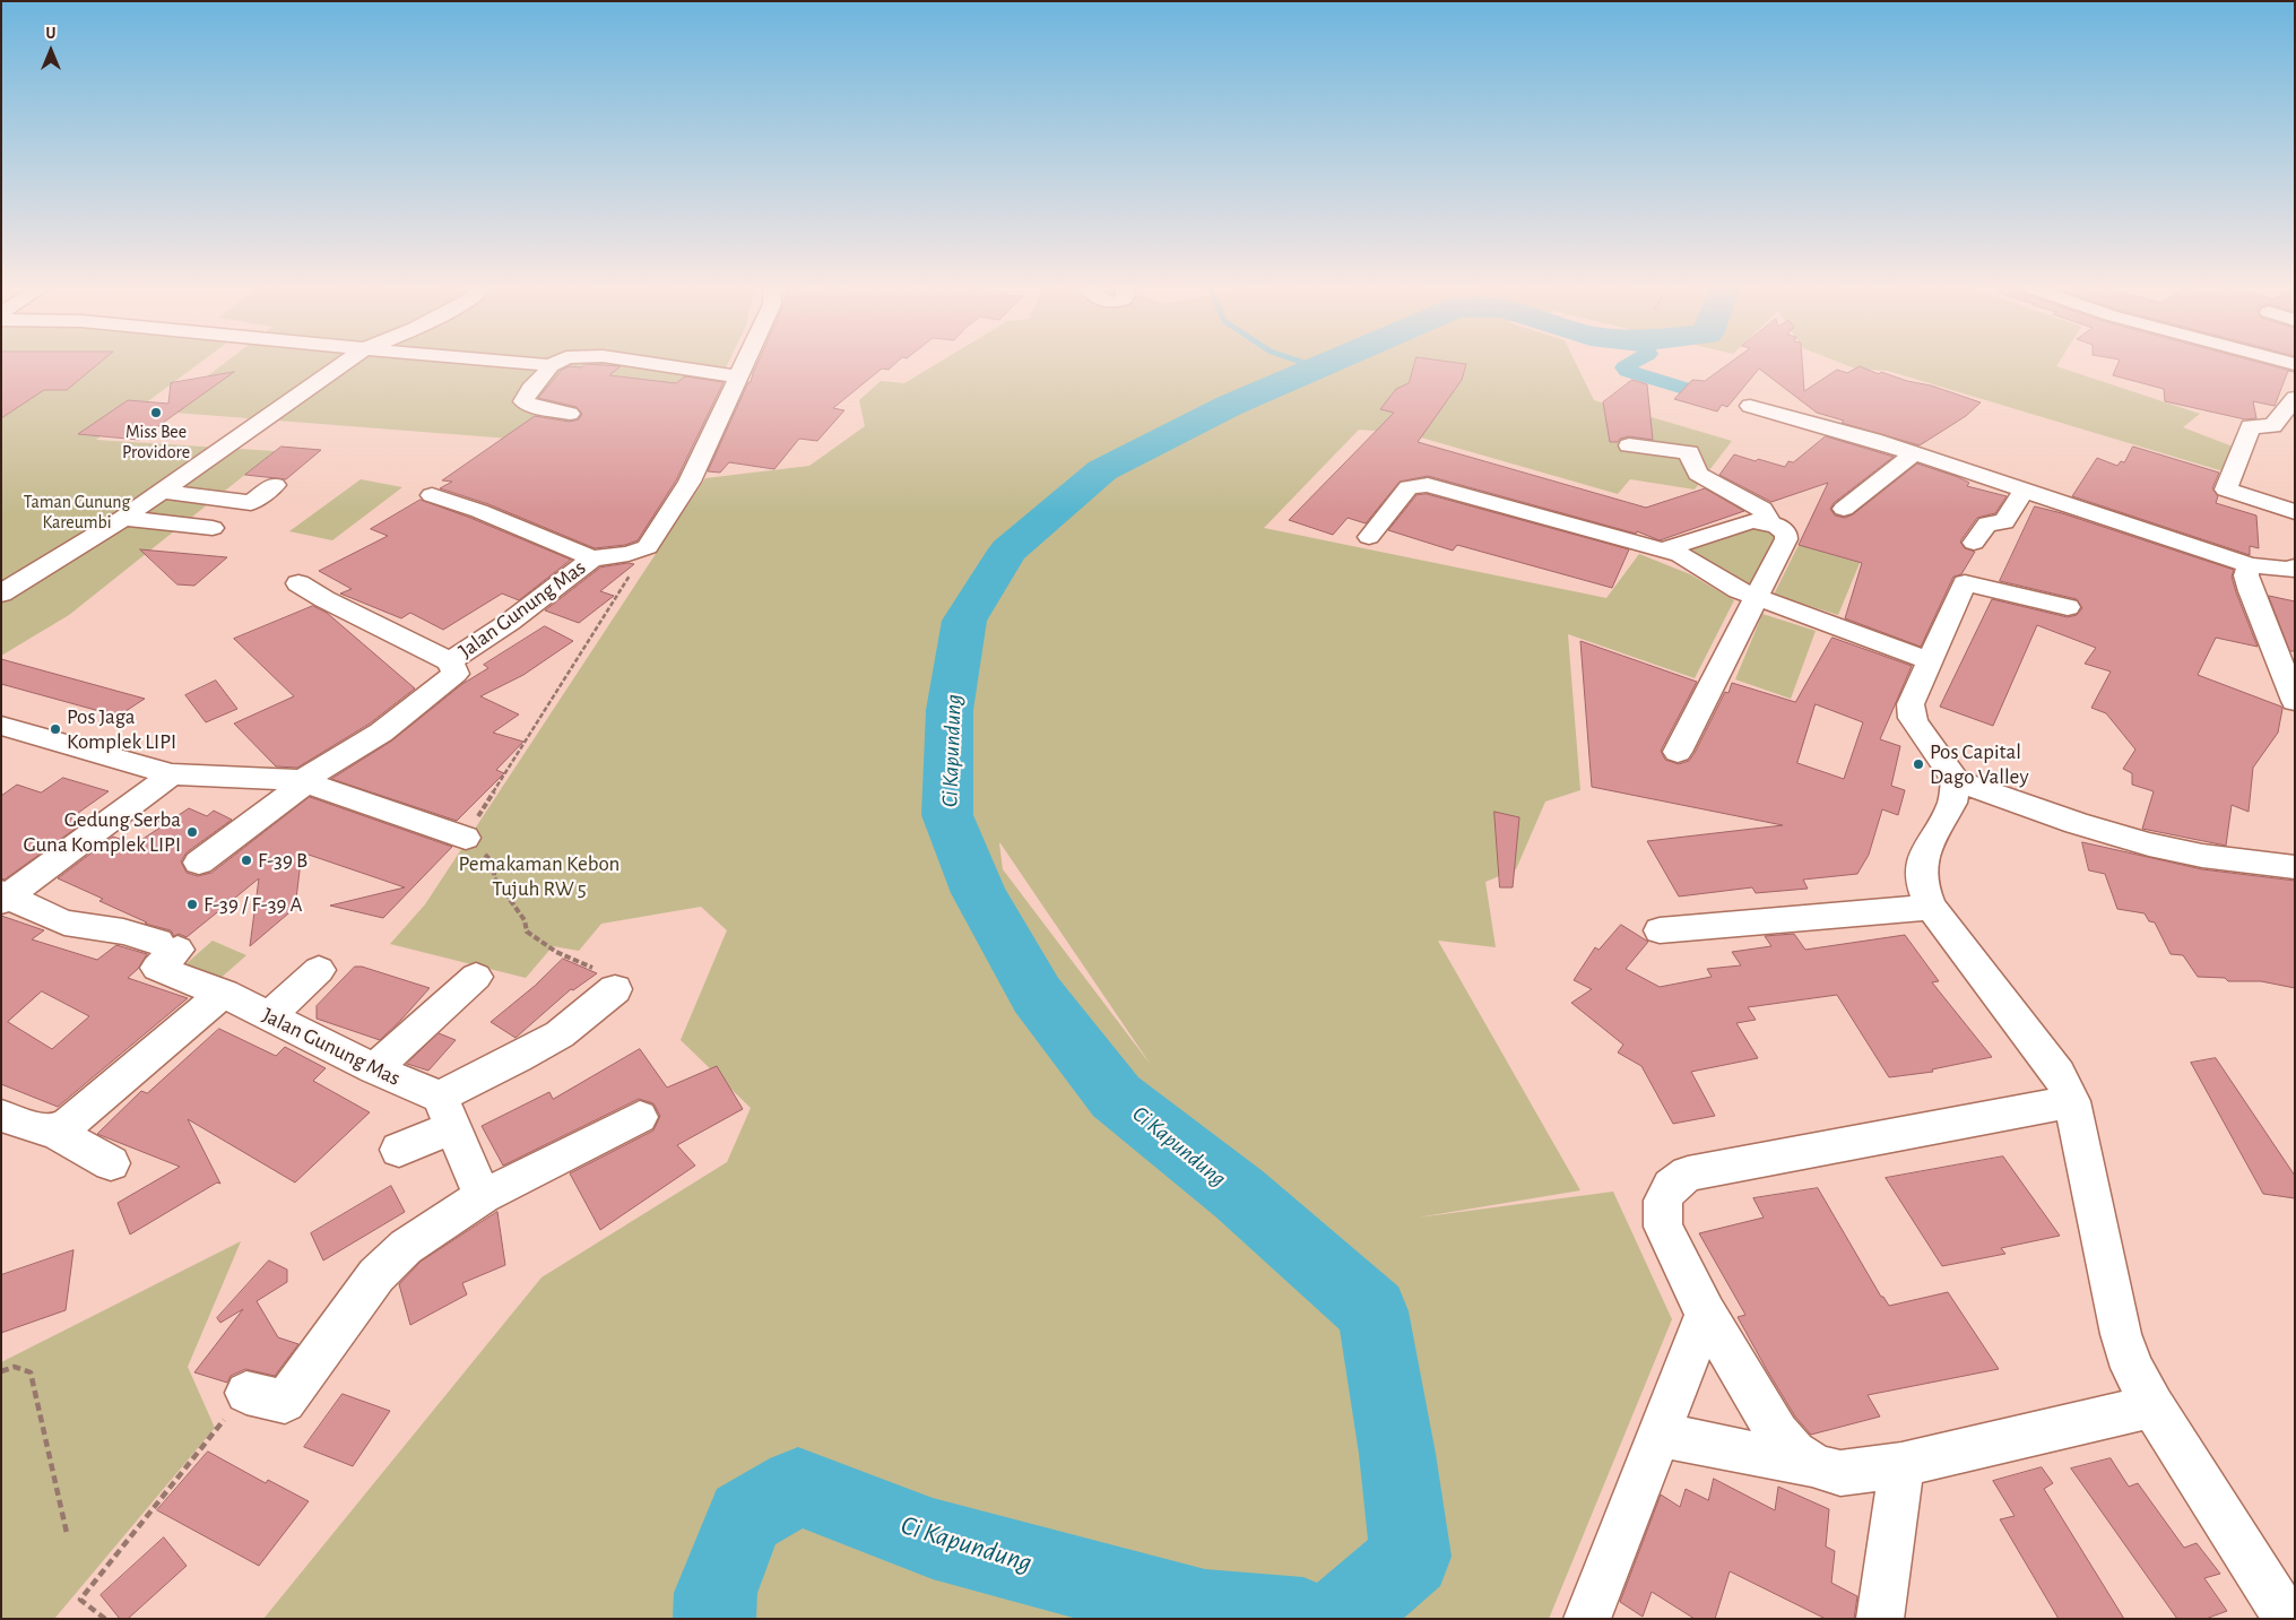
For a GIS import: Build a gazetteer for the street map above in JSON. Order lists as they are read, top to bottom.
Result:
{
  "streets": {
    "street": ["Jalan Gunung Mas"]
  },
  "water": ["Ci Kapundung"],
  "parks": ["Taman Gunung Kareumbi", "Pemakaman Kebon Tujuh RW 5"],
  "places": [
    "Miss Bee Providore",
    "Pos Jaga Komplek LIPI",
    "Pos Capital Dago Valley",
    "Gedung Serba Guna Komplek LIPI",
    "F-39 B",
    "F-39 / F-39 A"
  ],
  "north": "top"
}
